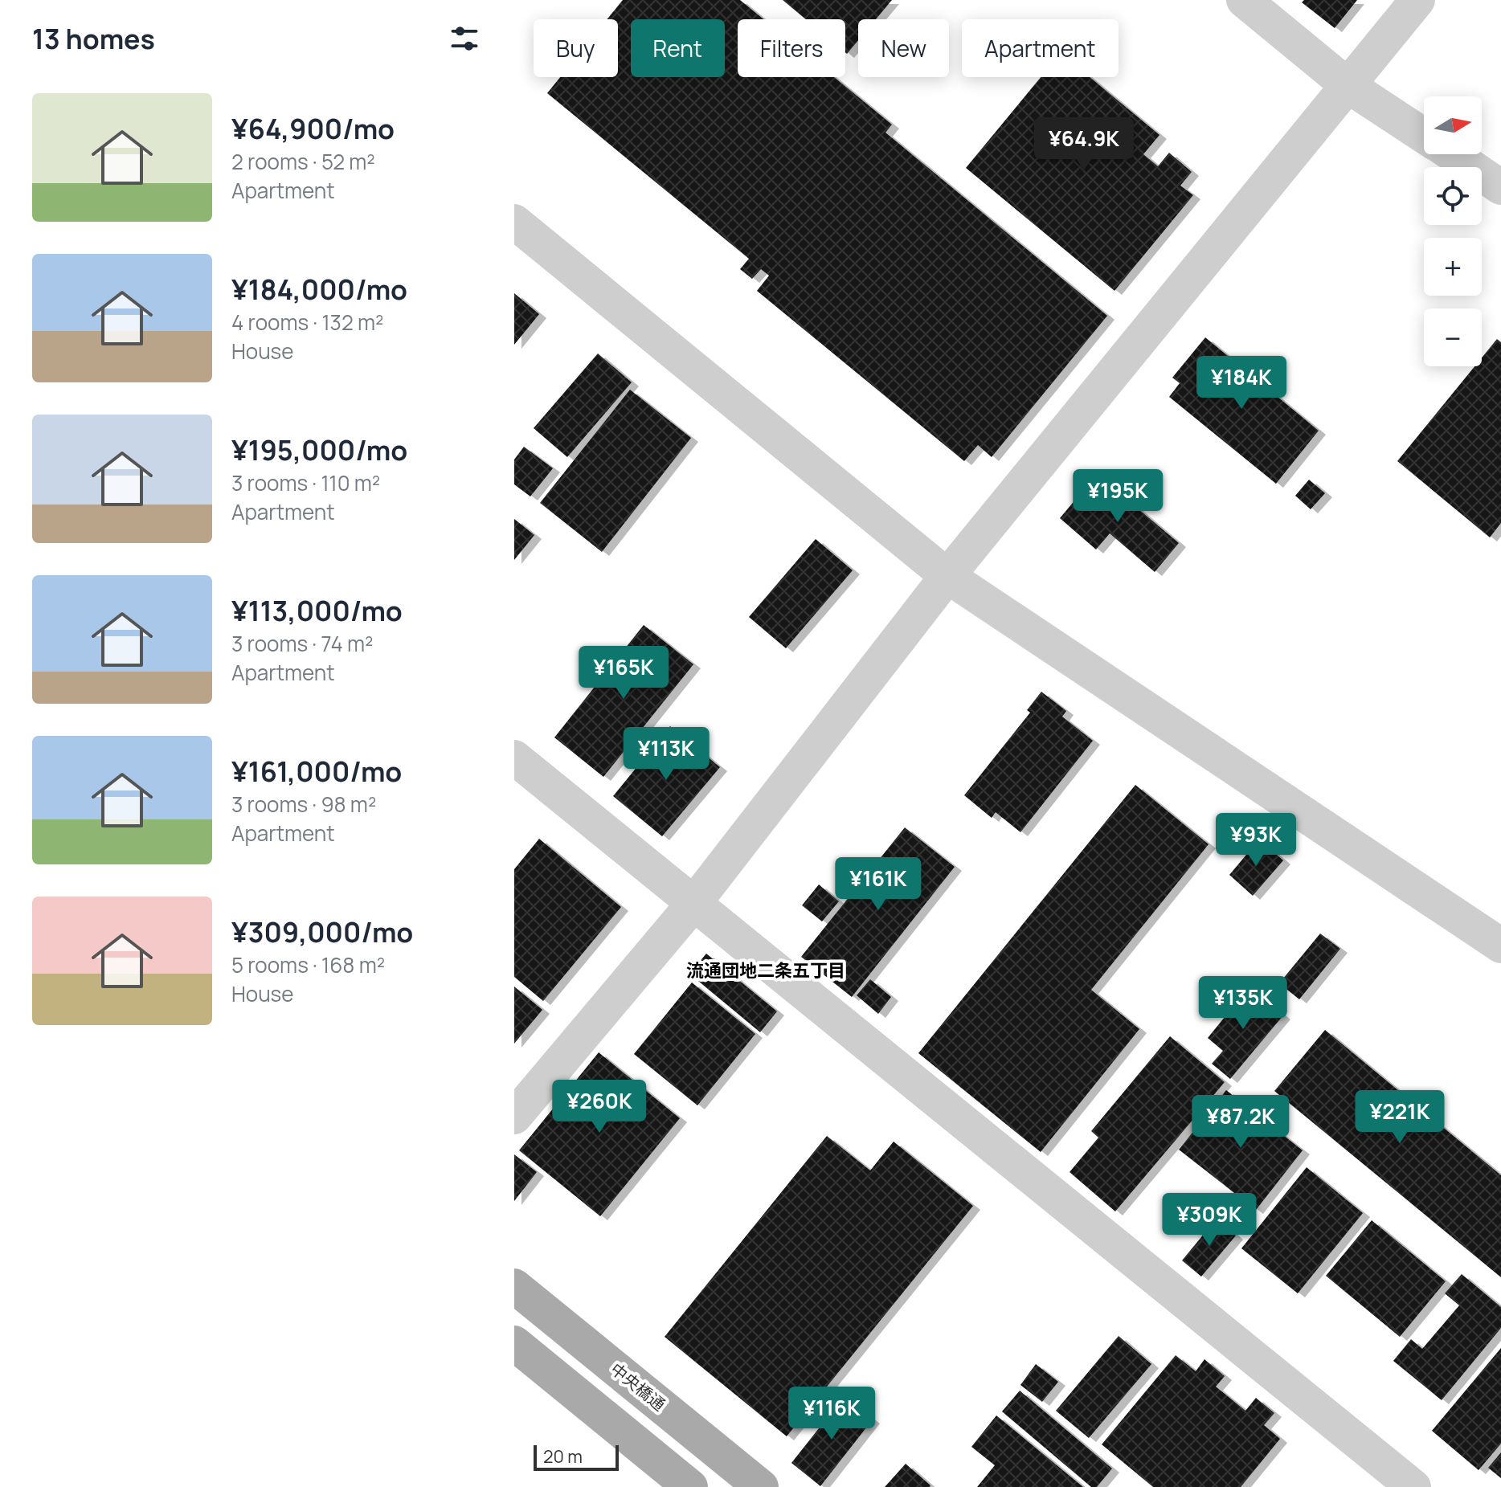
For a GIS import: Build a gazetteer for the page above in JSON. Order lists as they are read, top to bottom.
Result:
{
  "streets": {
    "main road": ["中央橋通"]
  },
  "districts": ["流通団地二条五丁目"],
  "scale_bar": "20 m",
  "north": "right",
  "page": {
    "heading": "13 homes",
    "chip": [
      "Buy",
      "Rent",
      "Filters",
      "New",
      "Apartment"
    ],
    "list": [
      {
        "name": "¥64,900/mo",
        "note": "2 rooms · 52 m² · Apartment"
      },
      {
        "name": "¥184,000/mo",
        "note": "4 rooms · 132 m² · House"
      },
      {
        "name": "¥195,000/mo",
        "note": "3 rooms · 110 m² · Apartment"
      },
      {
        "name": "¥113,000/mo",
        "note": "3 rooms · 74 m² · Apartment"
      },
      {
        "name": "¥161,000/mo",
        "note": "3 rooms · 98 m² · Apartment"
      },
      {
        "name": "¥309,000/mo",
        "note": "5 rooms · 168 m² · House"
      }
    ],
    "map_buttons": ["+", "−"],
    "price": [
      "¥64.9K",
      "¥184K",
      "¥195K",
      "¥165K",
      "¥113K",
      "¥93K",
      "¥161K",
      "¥135K",
      "¥260K",
      "¥221K",
      "¥87.2K",
      "¥309K",
      "¥116K"
    ],
    "scale": "20 m"
  }
}
